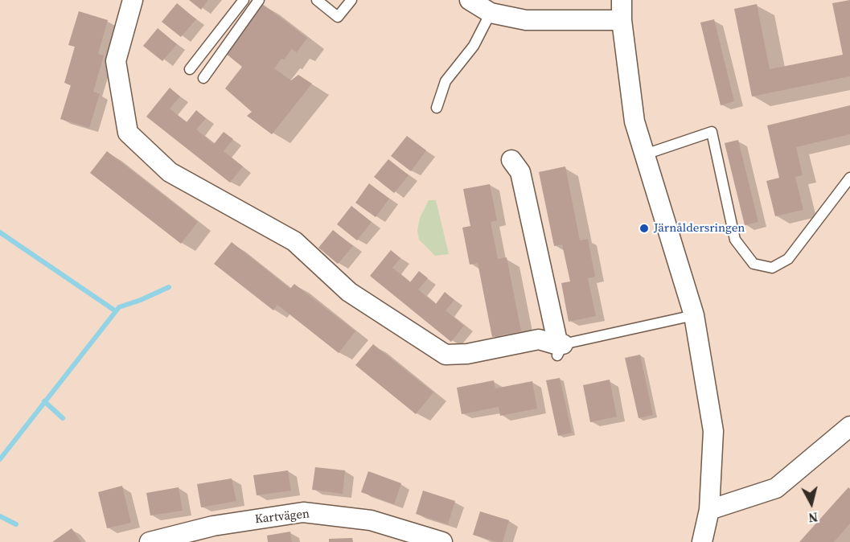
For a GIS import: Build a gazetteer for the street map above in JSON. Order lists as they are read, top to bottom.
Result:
{
  "streets": {
    "street": ["Kartvägen"]
  },
  "places": ["Järnåldersringen"],
  "north": "bottom"
}
